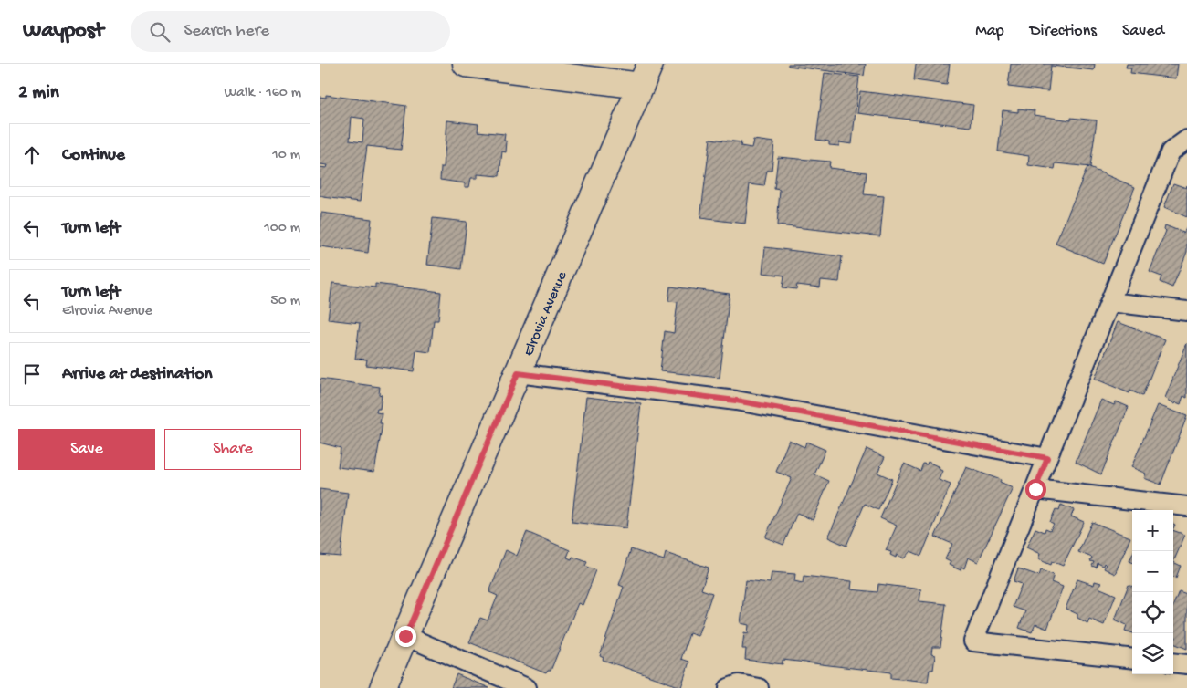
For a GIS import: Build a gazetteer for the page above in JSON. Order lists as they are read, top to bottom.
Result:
{
  "streets": {
    "street": ["Elrovia Avenue"]
  },
  "page": {
    "header": "Waypost",
    "search": "Search here",
    "nav": ["Map", "Directions", "Saved"],
    "heading": ["2 min", "Walk · 160 m"],
    "list": [
      ["Continue", "10 m"],
      ["Turn left", "100 m"],
      ["Turn left", "Elrovia Avenue", "50 m"],
      "Arrive at destination"
    ],
    "buttons": ["Save", "Share"],
    "map_buttons": ["+", "−"]
  }
}
